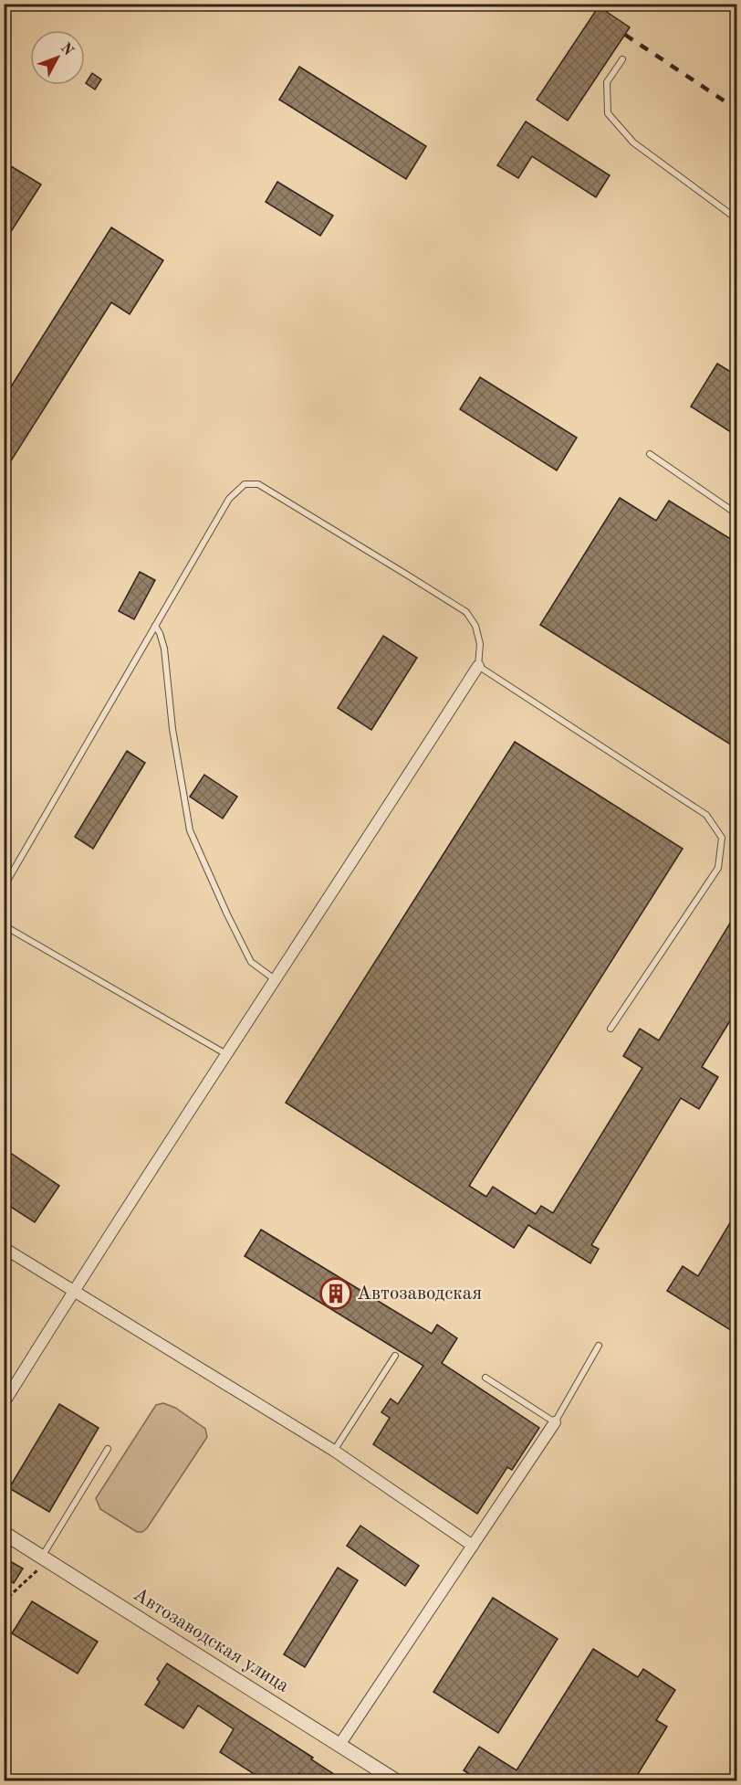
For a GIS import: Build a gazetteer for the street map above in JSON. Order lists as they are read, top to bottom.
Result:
{
  "streets": {
    "street": ["Автозаводская улица"]
  },
  "places": {
    "building": ["Автозаводская"]
  },
  "north": "top right"
}
